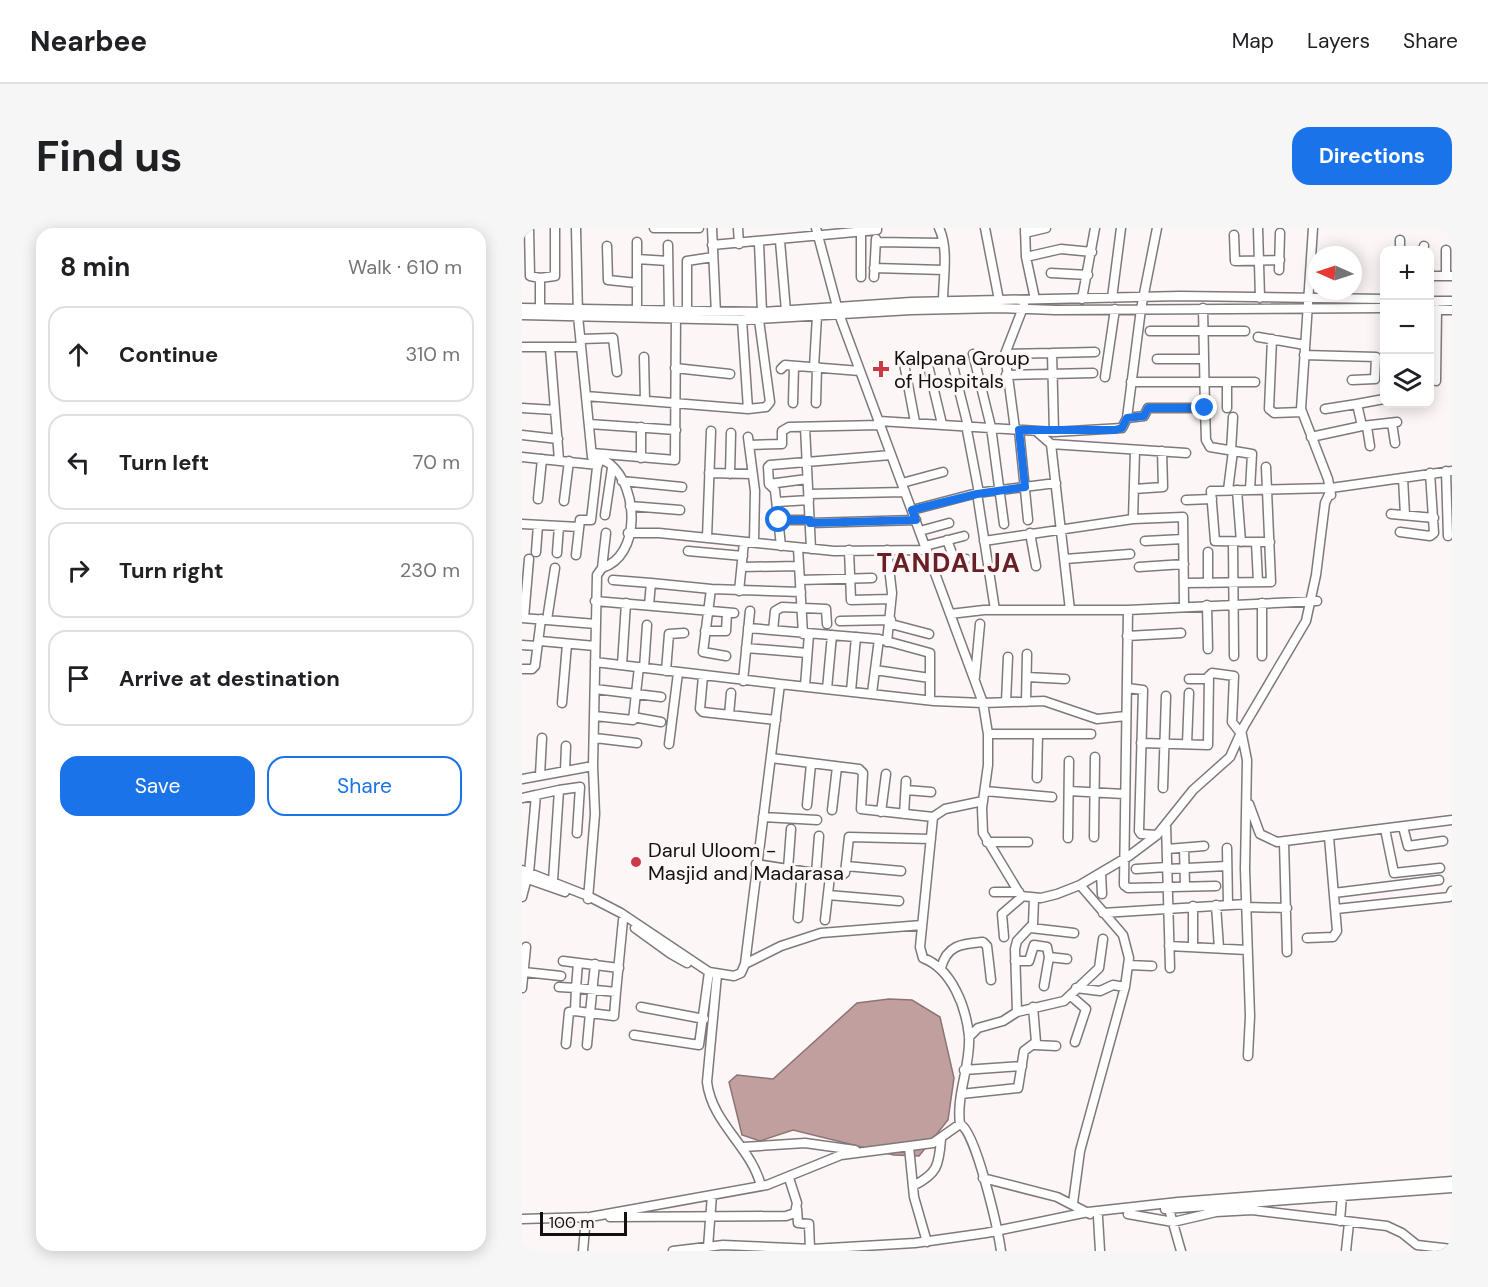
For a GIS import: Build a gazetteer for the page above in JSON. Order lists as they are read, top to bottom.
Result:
{
  "districts": ["TANDALJA"],
  "places": {
    "health": ["Kalpana Group of Hospitals"],
    "other": ["Darul Uloom - Masjid and Madarasa"]
  },
  "scale_bar": "100 m",
  "north": "left",
  "page": {
    "header": "Nearbee",
    "nav": ["Map", "Layers", "Share"],
    "buttons": [
      "Directions",
      ["Save", "Share"]
    ],
    "title": "Find us",
    "heading": ["8 min", "Walk · 610 m"],
    "map_buttons": ["+", "−"],
    "list": [
      ["Continue", "310 m"],
      ["Turn left", "70 m"],
      ["Turn right", "230 m"],
      "Arrive at destination"
    ],
    "scale": "100 m"
  }
}
